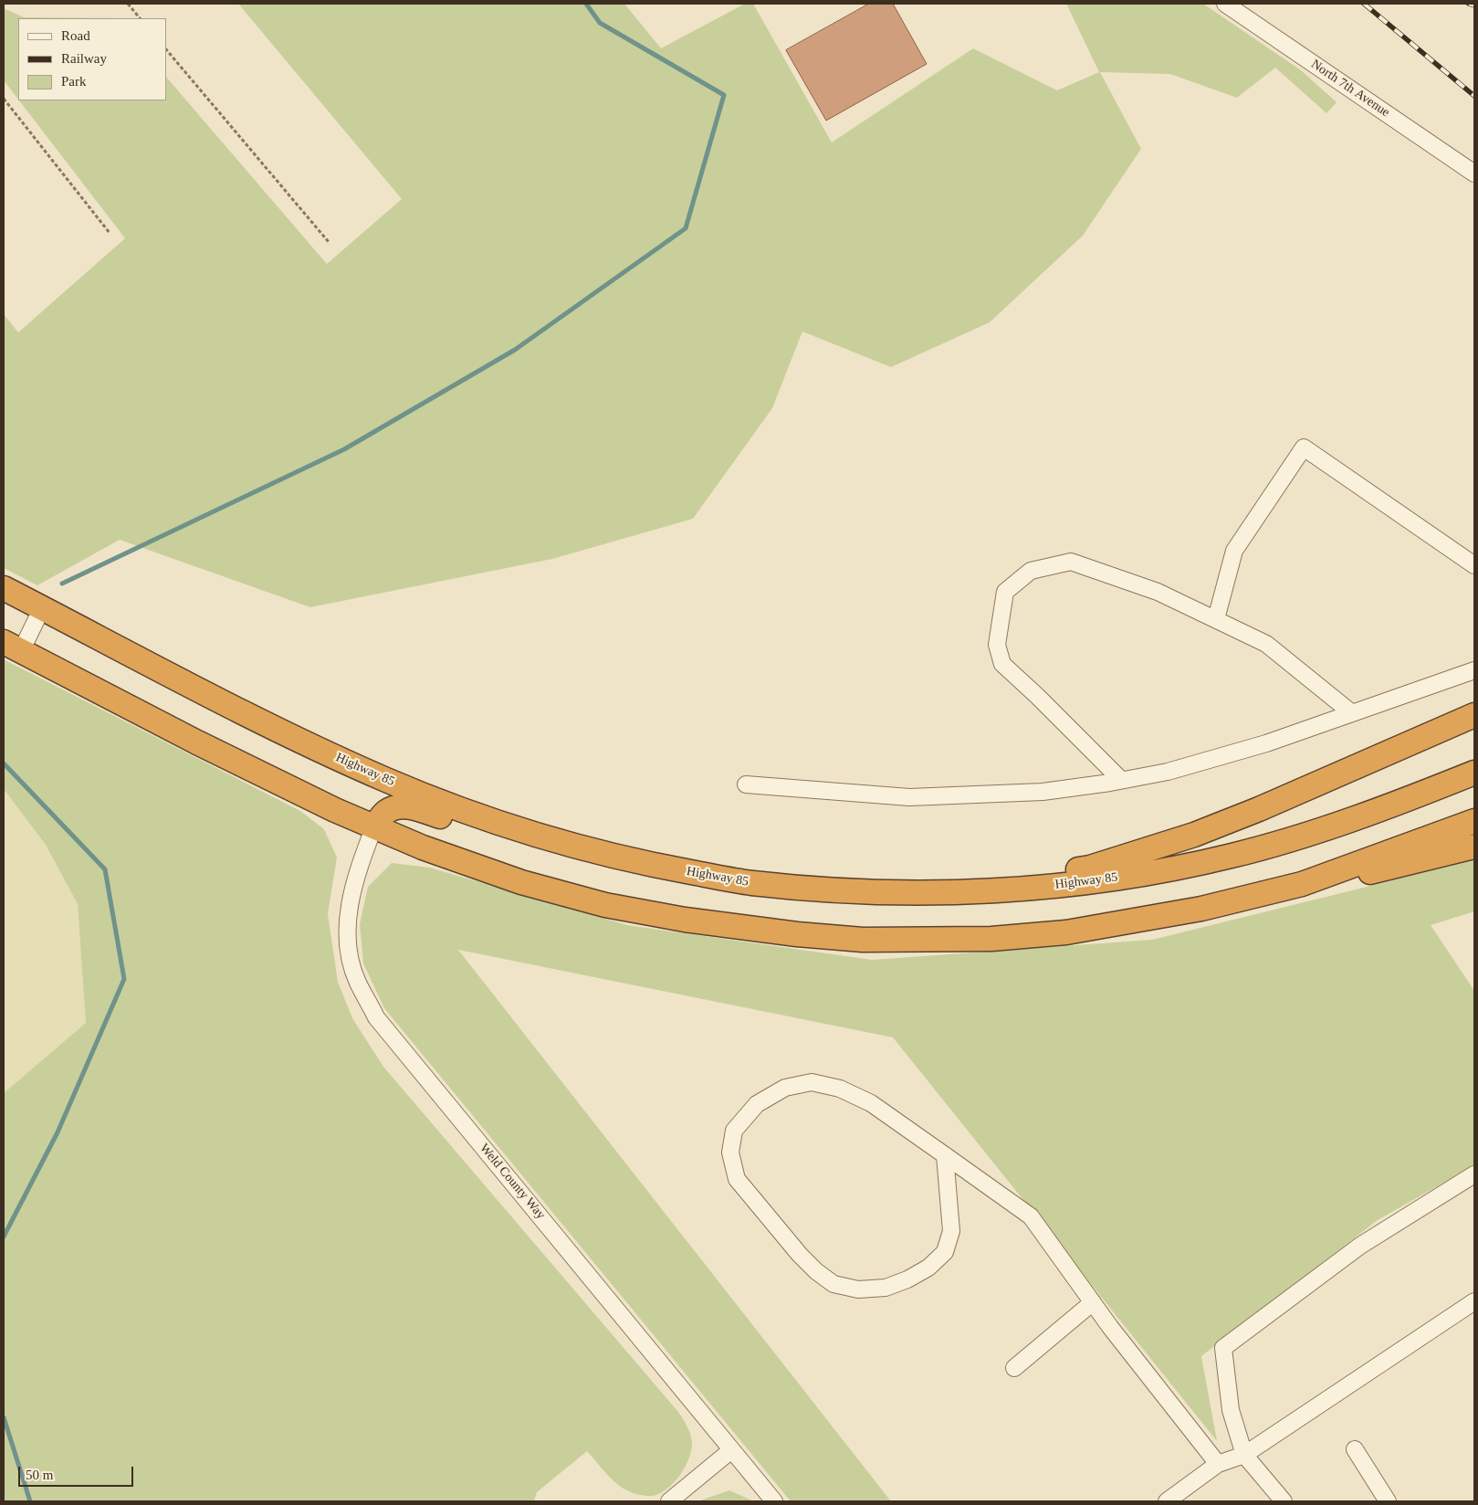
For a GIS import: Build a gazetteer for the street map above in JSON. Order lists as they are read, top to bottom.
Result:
{
  "streets": {
    "highway": ["Highway 85"],
    "street": ["North 7th Avenue", "Weld County Way"]
  },
  "legend": ["Road", "Railway", "Park"],
  "scale_bar": "50 m"
}
